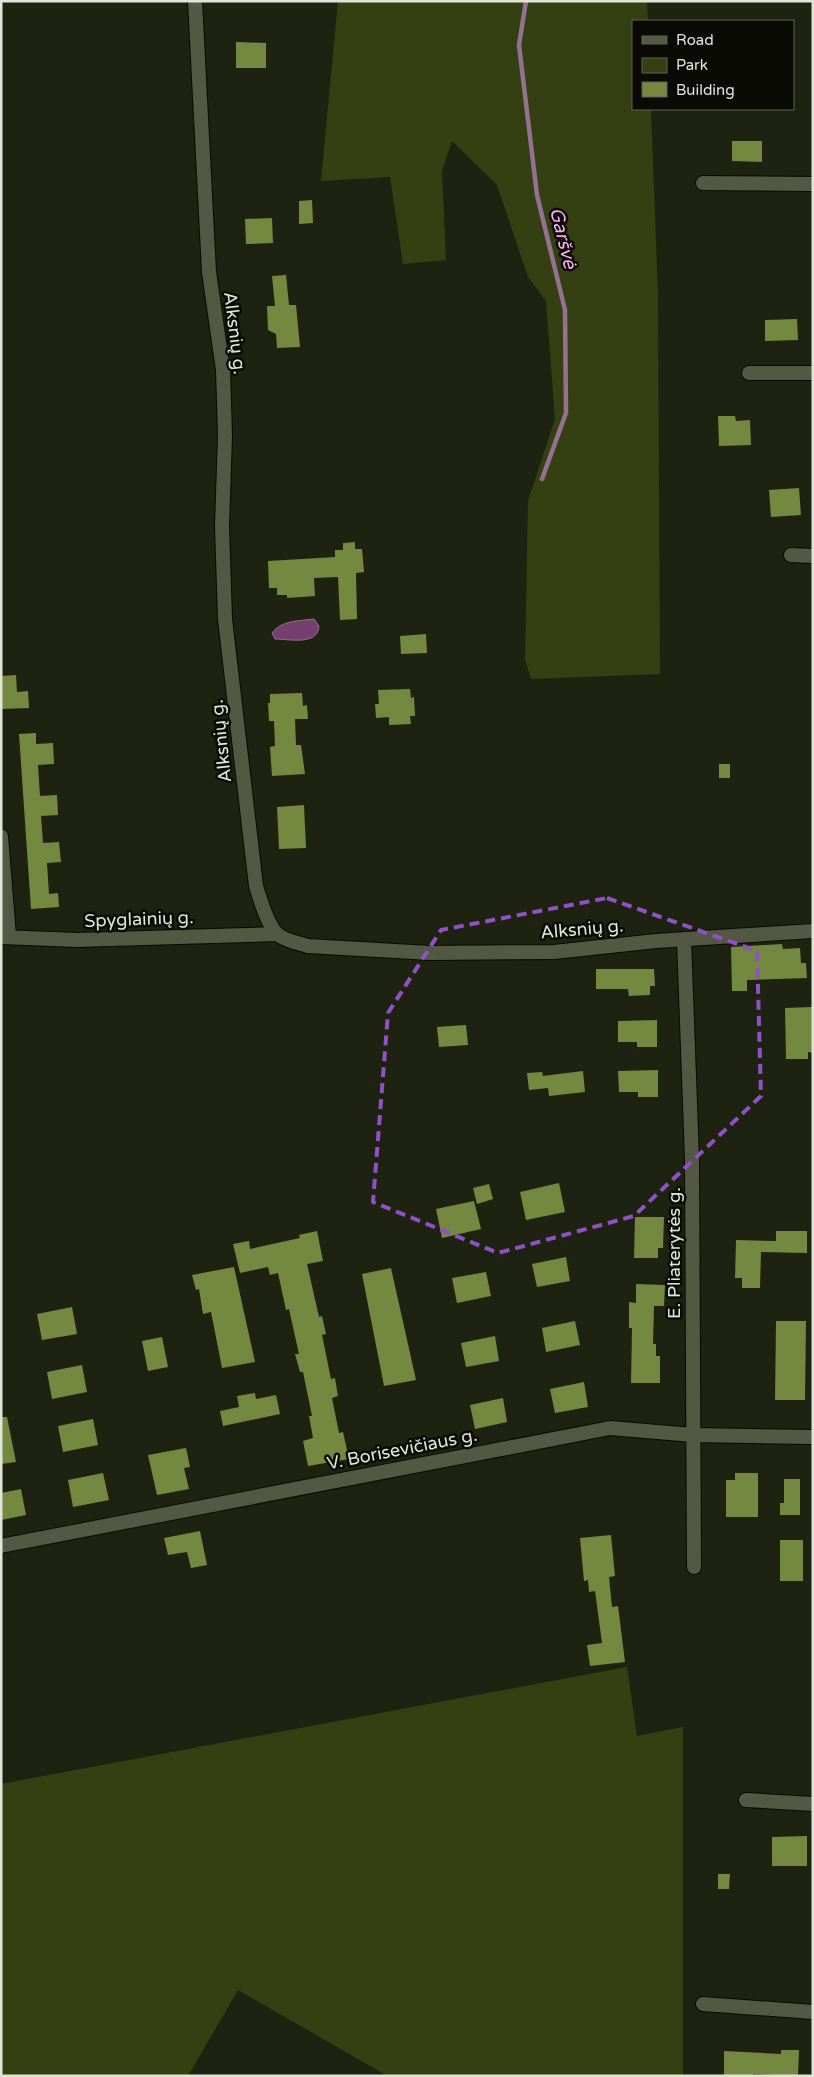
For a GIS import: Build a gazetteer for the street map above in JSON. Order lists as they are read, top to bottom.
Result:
{
  "streets": {
    "street": [
      "Alksnių g.",
      "Spyglainių g.",
      "E. Pliaterytės g.",
      "V. Borisevičiaus g."
    ]
  },
  "crossings": [
    ["Alksnių g.", "Spyglainių g."],
    ["Alksnių g.", "E. Pliaterytės g."],
    ["E. Pliaterytės g.", "V. Borisevičiaus g."]
  ],
  "water": ["Garšvė"],
  "legend": ["Road", "Park", "Building"]
}
